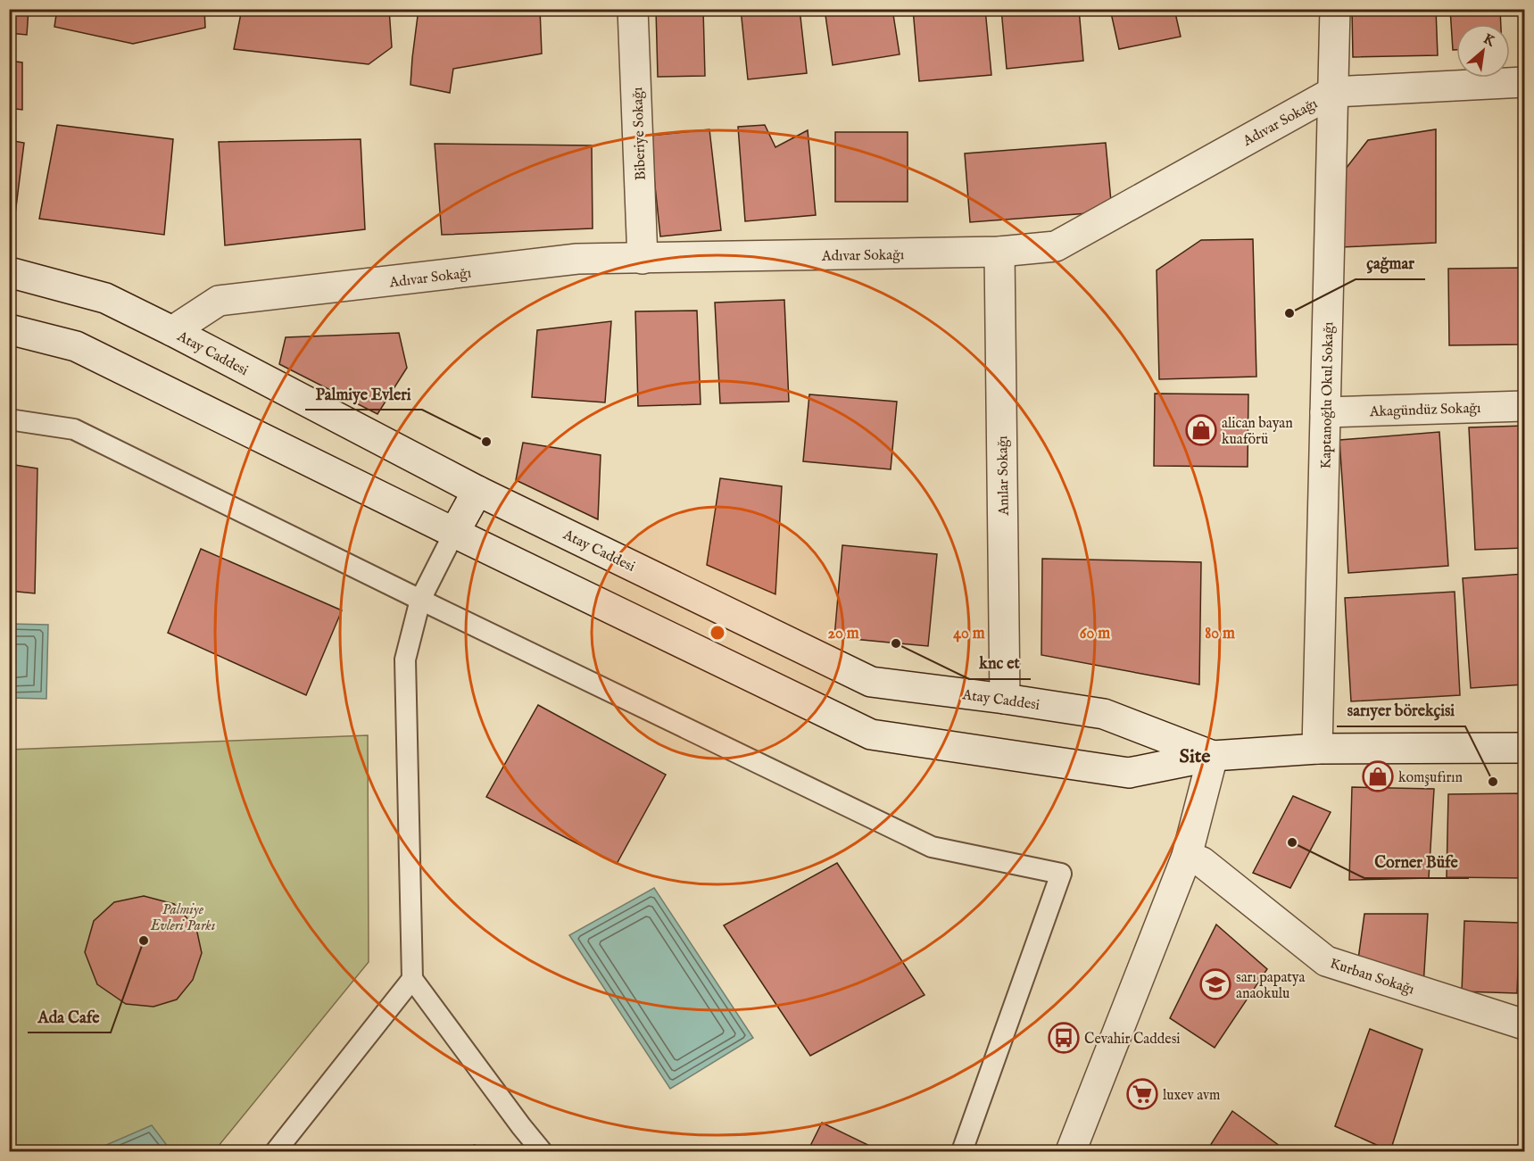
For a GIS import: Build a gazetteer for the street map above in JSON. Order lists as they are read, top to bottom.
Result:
{
  "streets": {
    "street": [
      "Adıvar Sokağı",
      "Biberiye Sokağı",
      "Atay Caddesi",
      "Kaptanoğlu Okul Sokağı",
      "Akagündüz Sokağı",
      "Anılar Sokağı",
      "Kurban Sokağı"
    ]
  },
  "crossings": [
    ["Adıvar Sokağı", "Biberiye Sokağı"],
    ["Adıvar Sokağı", "Atay Caddesi"],
    ["Adıvar Sokağı", "Kaptanoğlu Okul Sokağı"],
    ["Adıvar Sokağı", "Anılar Sokağı"],
    ["Atay Caddesi", "Kaptanoğlu Okul Sokağı"],
    ["Atay Caddesi", "Anılar Sokağı"],
    ["Kaptanoğlu Okul Sokağı", "Akagündüz Sokağı"]
  ],
  "districts": ["Site"],
  "parks": ["Palmiye Evleri Parkı"],
  "places": {
    "other": [
      "çağmar",
      "Palmiye Evleri",
      "knc et",
      "sarıyer börekçisi",
      "Corner Büfe",
      "Ada Cafe"
    ],
    "shop": ["alican bayan kuaförü", "komşufırın"],
    "school or university": ["sarı papatya anaokulu"],
    "bus stop": ["Cevahir Caddesi"],
    "supermarket": ["luxev avm"]
  },
  "north": "top right",
  "rings": [
    "20 m",
    "40 m",
    "60 m",
    "80 m"
  ]
}
